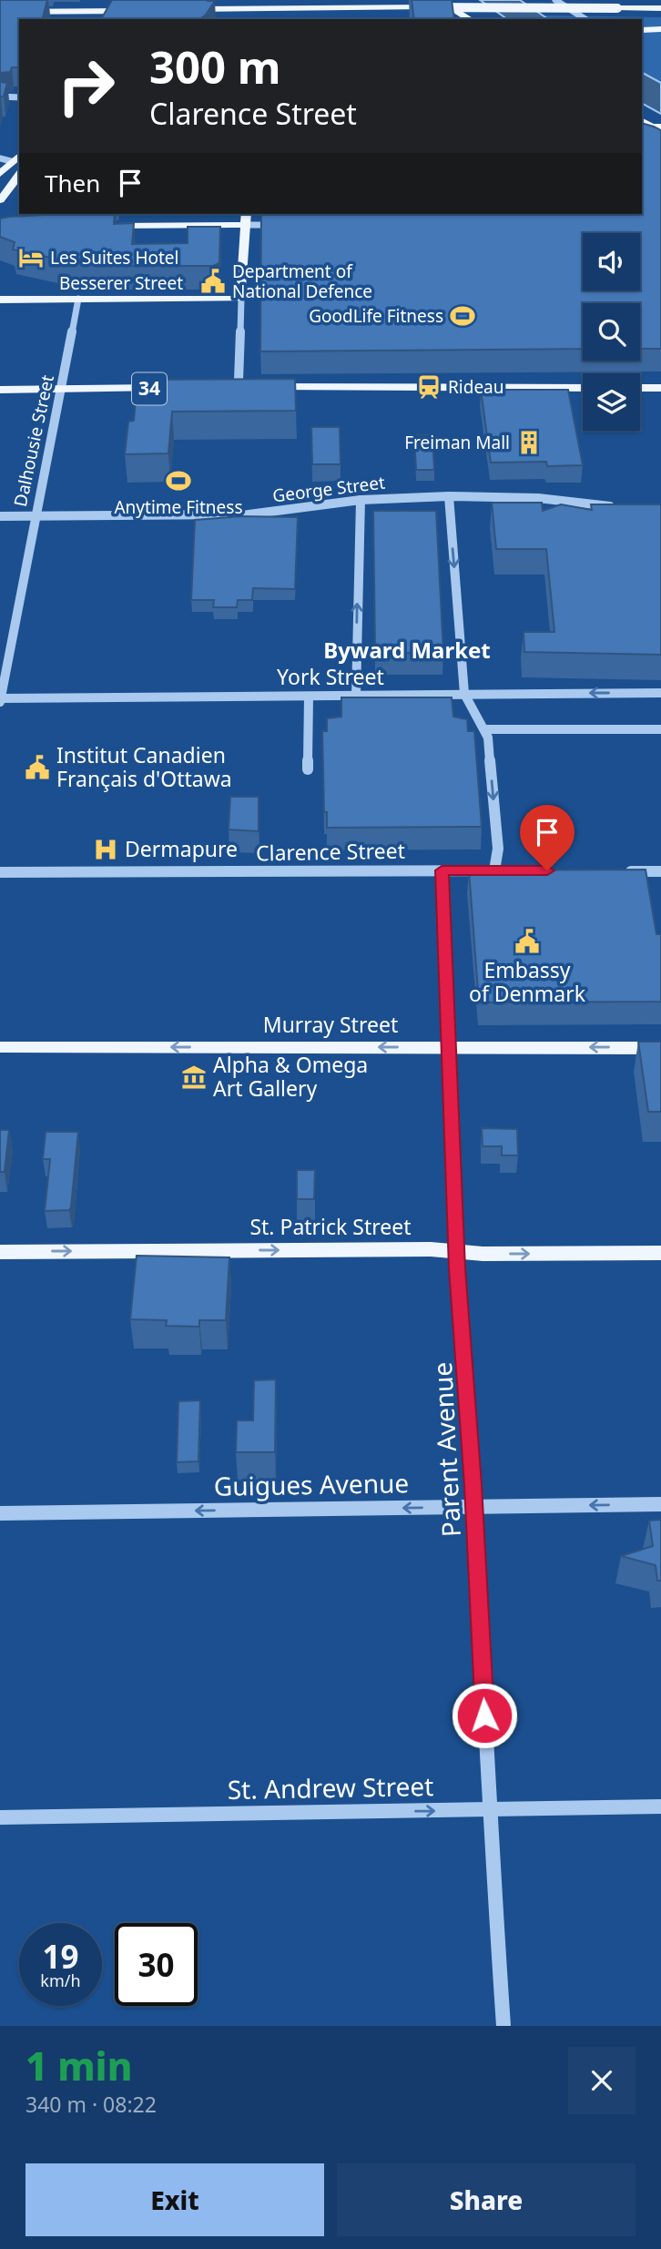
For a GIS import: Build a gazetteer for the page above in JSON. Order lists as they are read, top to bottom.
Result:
{
  "streets": {
    "main road": [
      "Besserer Street",
      "34",
      "Murray Street",
      "St. Patrick Street"
    ],
    "street": [
      "Dalhousie Street",
      "George Street",
      "York Street",
      "Clarence Street",
      "Parent Avenue",
      "Guigues Avenue",
      "St. Andrew Street"
    ]
  },
  "crossings": [
    ["Besserer Street", "Dalhousie Street"],
    ["34", "Dalhousie Street"],
    ["Dalhousie Street", "George Street"],
    ["Dalhousie Street", "York Street"],
    ["Clarence Street", "Parent Avenue"],
    ["Murray Street", "Parent Avenue"],
    ["St. Patrick Street", "Parent Avenue"],
    ["Parent Avenue", "Guigues Avenue"],
    ["Parent Avenue", "St. Andrew Street"]
  ],
  "one_way": [
    "Murray Street",
    "St. Patrick Street",
    "Guigues Avenue",
    "St. Andrew Street"
  ],
  "districts": ["Byward Market"],
  "places": {
    "hotel": ["Les Suites Hotel"],
    "public building": ["Department of National Defence", "Institut Canadien Français d'Ottawa", "Embassy of Denmark"],
    "sports": ["GoodLife Fitness", "Anytime Fitness"],
    "station": ["Rideau"],
    "building": ["Freiman Mall"],
    "hospital": ["Dermapure"],
    "museum": ["Alpha & Omega Art Gallery"]
  },
  "page": {
    "turn": ["300 m", "Clarence Street"],
    "then": "Then",
    "speed": "19 km/h",
    "limit": "30",
    "heading": ["1 min", "340 m · 08:22"],
    "buttons": ["Exit", "Share"]
  }
}
